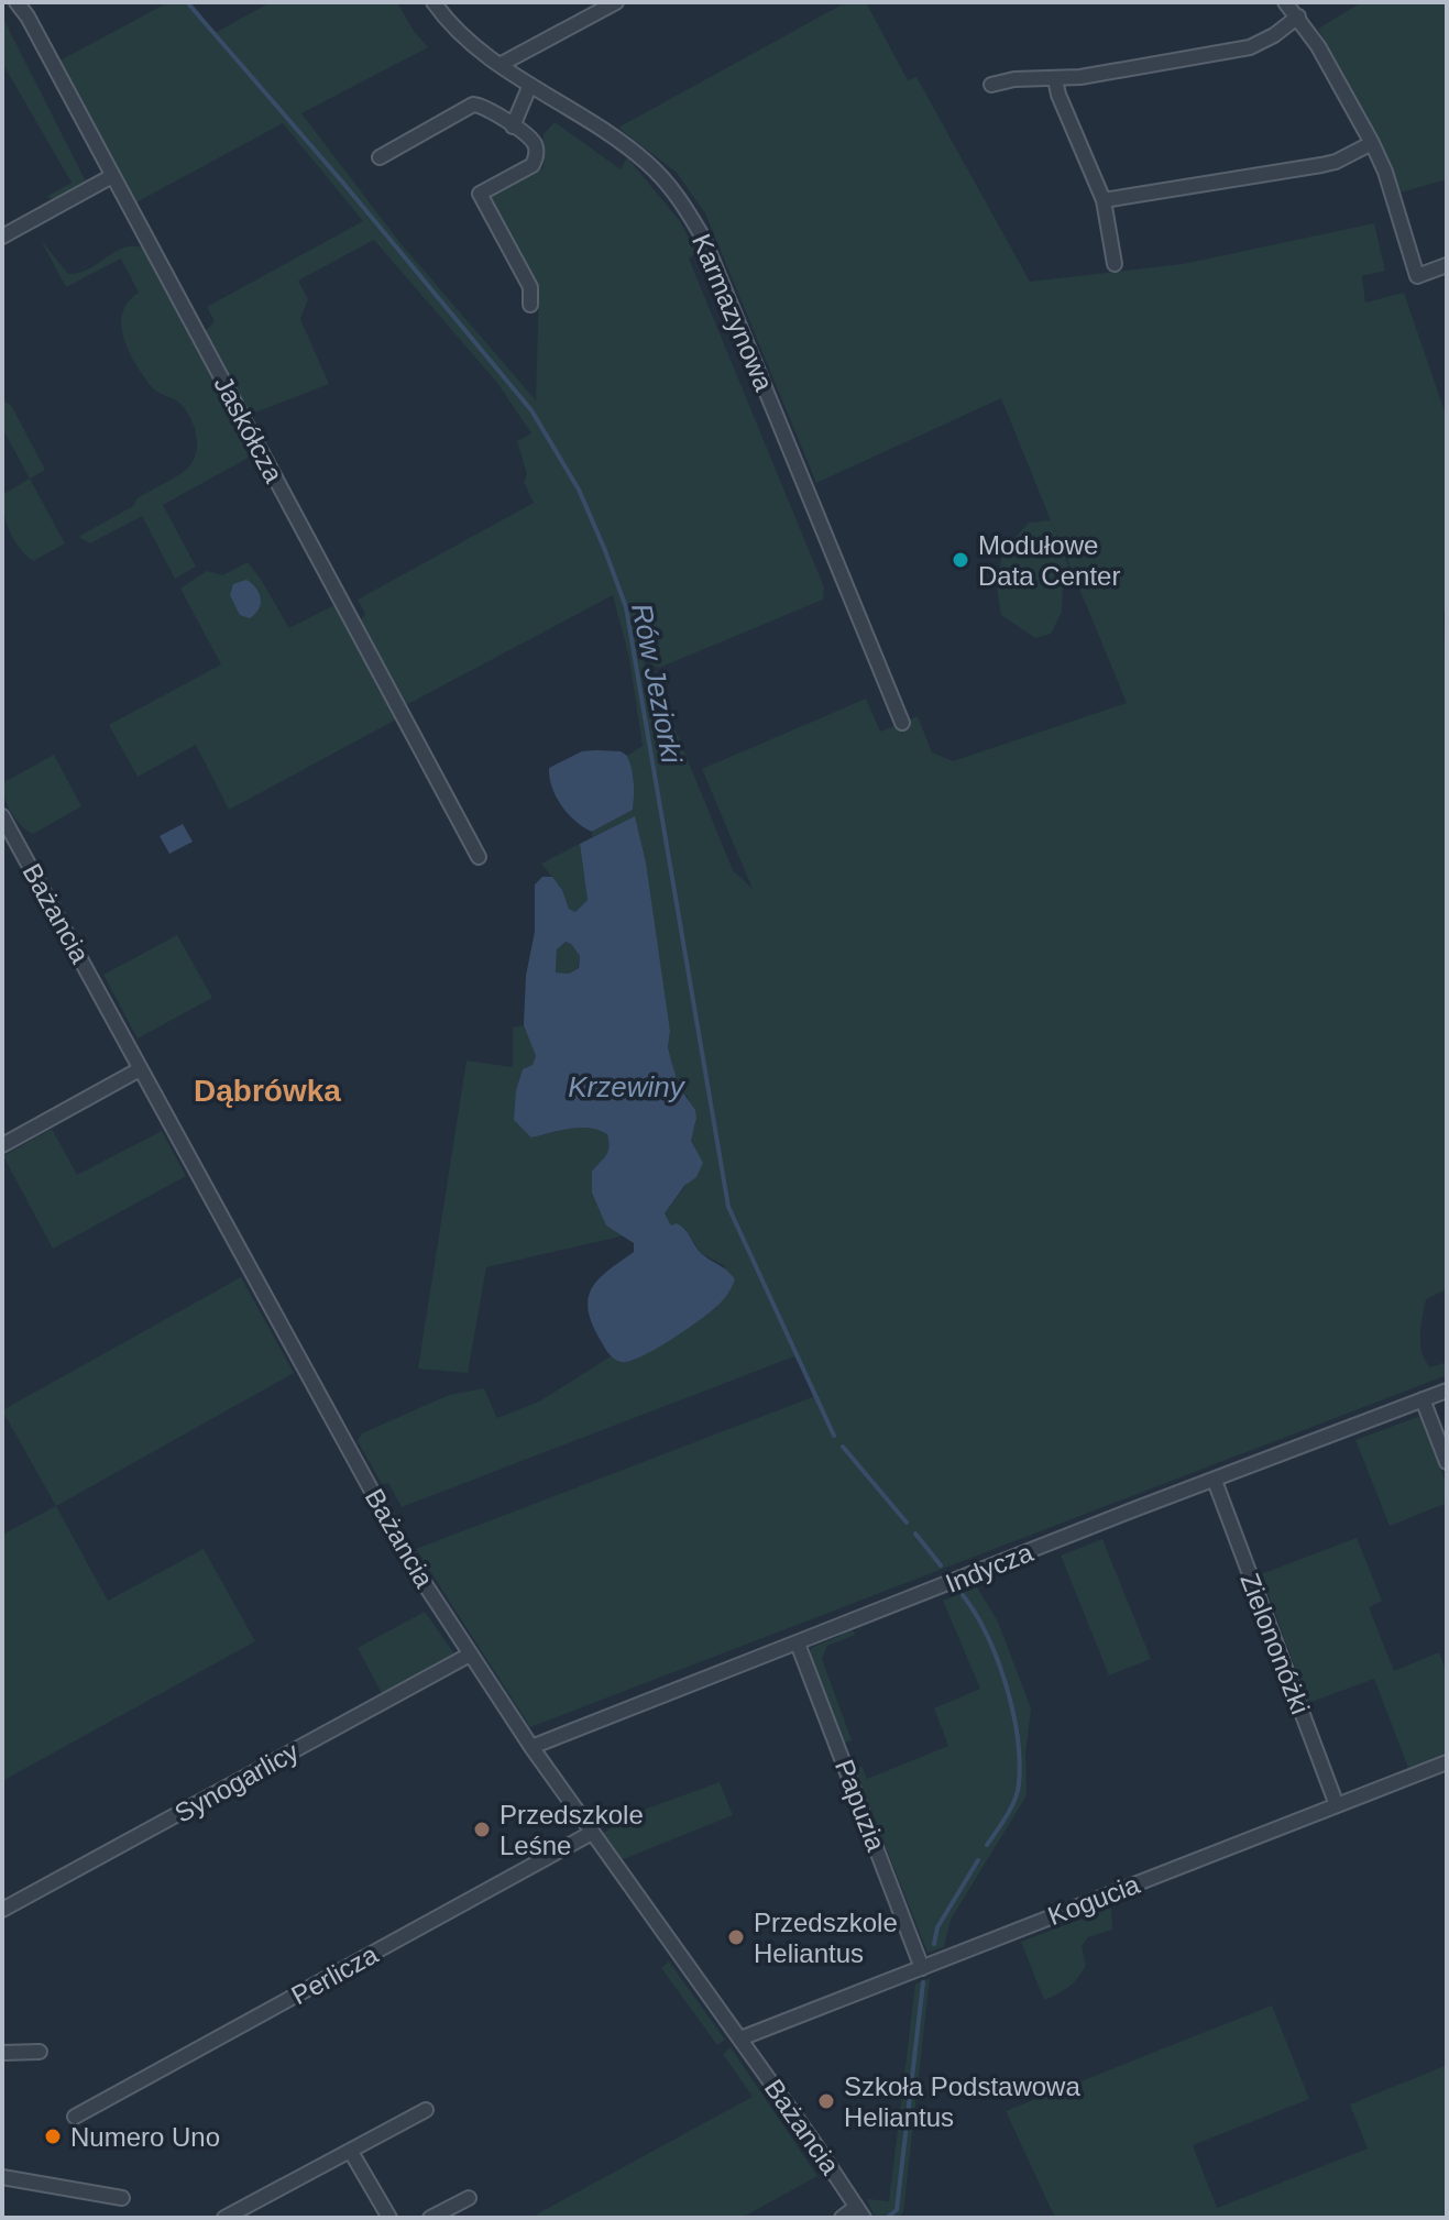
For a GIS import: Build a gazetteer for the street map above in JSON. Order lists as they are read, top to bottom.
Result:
{
  "streets": {
    "street": [
      "Karmazynowa",
      "Jaskółcza",
      "Bażancia",
      "Indycza",
      "Zielononóżki",
      "Synogarlicy",
      "Papuzia",
      "Kogucia",
      "Perlicza"
    ]
  },
  "crossings": [
    ["Bażancia", "Indycza"],
    ["Bażancia", "Synogarlicy"],
    ["Bażancia", "Kogucia"],
    ["Bażancia", "Perlicza"],
    ["Indycza", "Zielononóżki"],
    ["Indycza", "Papuzia"],
    ["Zielononóżki", "Kogucia"],
    ["Papuzia", "Kogucia"]
  ],
  "districts": ["Dąbrówka"],
  "water": ["Rów Jeziorki", "Krzewiny"],
  "places": [
    "Modułowe Data Center",
    "Przedszkole Leśne",
    "Przedszkole Heliantus",
    "Szkoła Podstawowa Heliantus",
    "Numero Uno"
  ]
}
